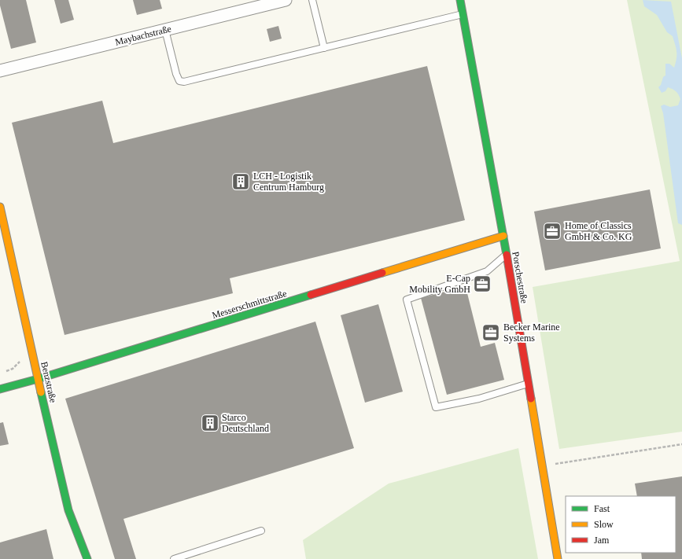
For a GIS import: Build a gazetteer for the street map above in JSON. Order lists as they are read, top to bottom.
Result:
{
  "streets": {
    "street": [
      "Maybachstraße",
      "Porschestraße",
      "Messerschmittstraße",
      "Benzstraße"
    ]
  },
  "crossings": [
    ["Porschestraße", "Messerschmittstraße"],
    ["Messerschmittstraße", "Benzstraße"]
  ],
  "places": {
    "building": ["LCH - Logistik Centrum Hamburg", "Starco Deutschland"],
    "office": ["Home of Classics GmbH & Co. KG", "E-Cap Mobility GmbH", "Becker Marine Systems"]
  },
  "legend": ["Fast", "Slow", "Jam"]
}
